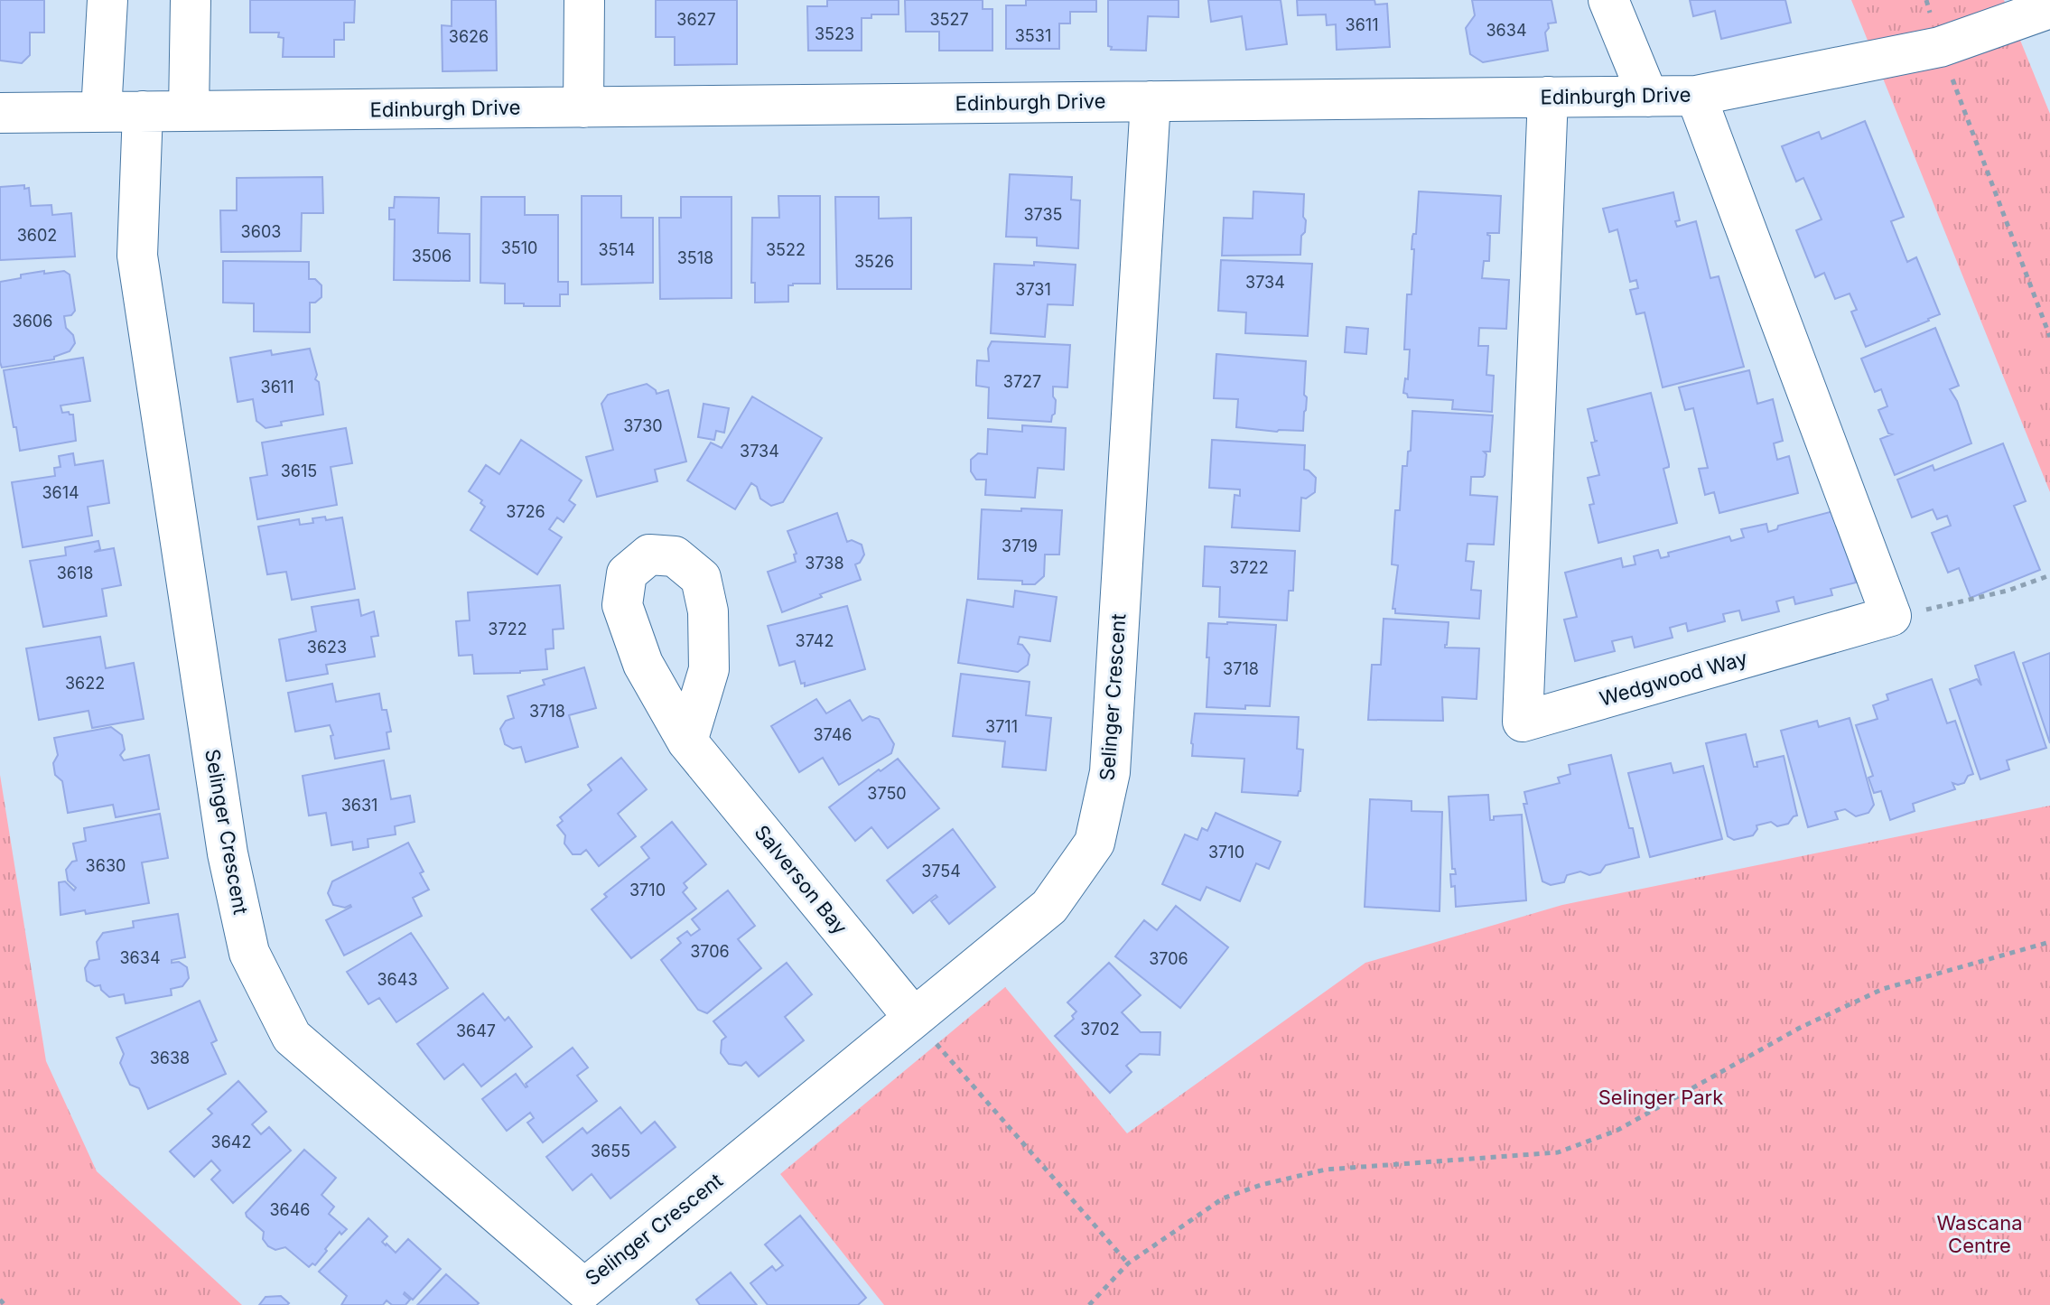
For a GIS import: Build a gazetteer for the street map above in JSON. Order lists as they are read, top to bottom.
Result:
{
  "streets": {
    "street": [
      "Edinburgh Drive",
      "Wedgwood Way",
      "Selinger Crescent",
      "Salverson Bay"
    ]
  },
  "crossings": [
    ["Edinburgh Drive", "Wedgwood Way"],
    ["Edinburgh Drive", "Selinger Crescent"],
    ["Selinger Crescent", "Salverson Bay"]
  ],
  "parks": ["Selinger Park", "Wascana Centre"],
  "house_numbers": [
    "3627",
    "3527",
    "3611",
    "3634",
    "3523",
    "3531",
    "3626",
    "3735",
    "3603",
    "3602",
    "3510",
    "3514",
    "3522",
    "3506",
    "3518",
    "3526",
    "3734",
    "3731",
    "3606",
    "3727",
    "3611",
    "3730",
    "3734",
    "3615",
    "3614",
    "3726",
    "3719",
    "3738",
    "3722",
    "3618",
    "3722",
    "3742",
    "3623",
    "3718",
    "3622",
    "3718",
    "3711",
    "3746",
    "3750",
    "3631",
    "3710",
    "3630",
    "3754",
    "3710",
    "3706",
    "3634",
    "3706",
    "3643",
    "3702",
    "3647",
    "3638",
    "3642",
    "3655",
    "3646"
  ]
}
